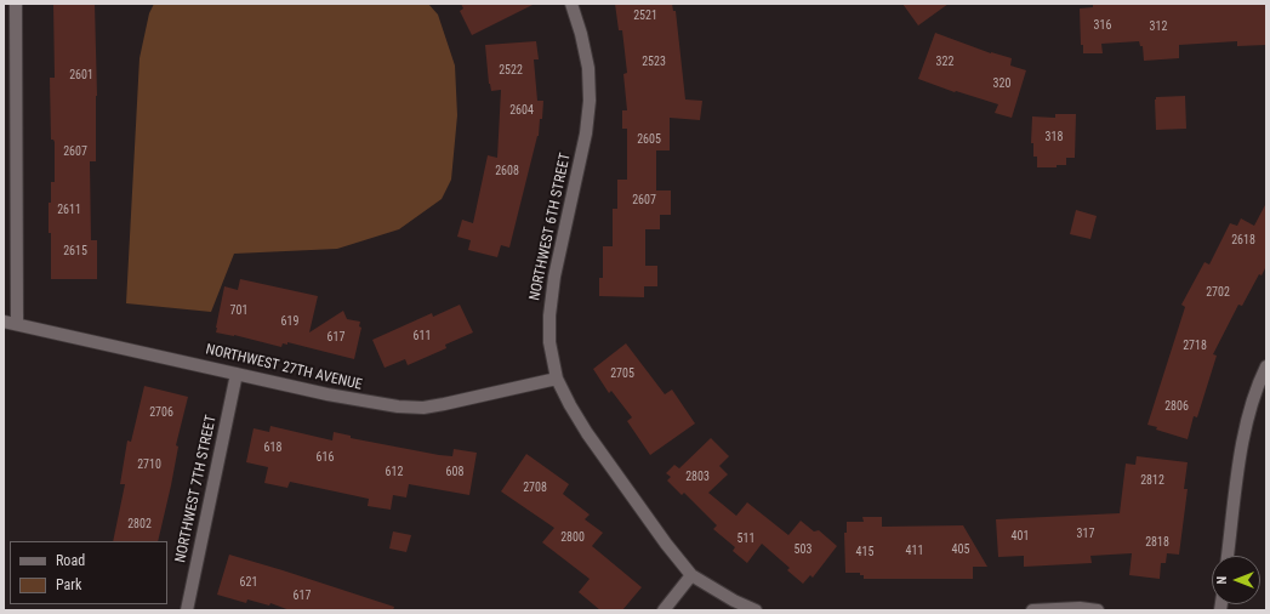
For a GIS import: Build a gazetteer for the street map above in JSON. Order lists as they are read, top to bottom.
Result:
{
  "streets": {
    "street": ["NORTHWEST 6TH STREET", "NORTHWEST 27TH AVENUE", "NORTHWEST 7TH STREET"]
  },
  "crossings": [
    ["NORTHWEST 6TH STREET", "NORTHWEST 27TH AVENUE"],
    ["NORTHWEST 27TH AVENUE", "NORTHWEST 7TH STREET"]
  ],
  "house_numbers": [
    "2521",
    "316",
    "312",
    "2523",
    "322",
    "2522",
    "2601",
    "320",
    "2604",
    "318",
    "2605",
    "2607",
    "2608",
    "2607",
    "2611",
    "2618",
    "2615",
    "2702",
    "701",
    "619",
    "611",
    "617",
    "2718",
    "2705",
    "2806",
    "2706",
    "618",
    "616",
    "2710",
    "612",
    "608",
    "2803",
    "2812",
    "2708",
    "2802",
    "317",
    "401",
    "2800",
    "511",
    "2818",
    "503",
    "405",
    "411",
    "415",
    "621",
    "617"
  ],
  "legend": ["Road", "Park"],
  "north": "left"
}
